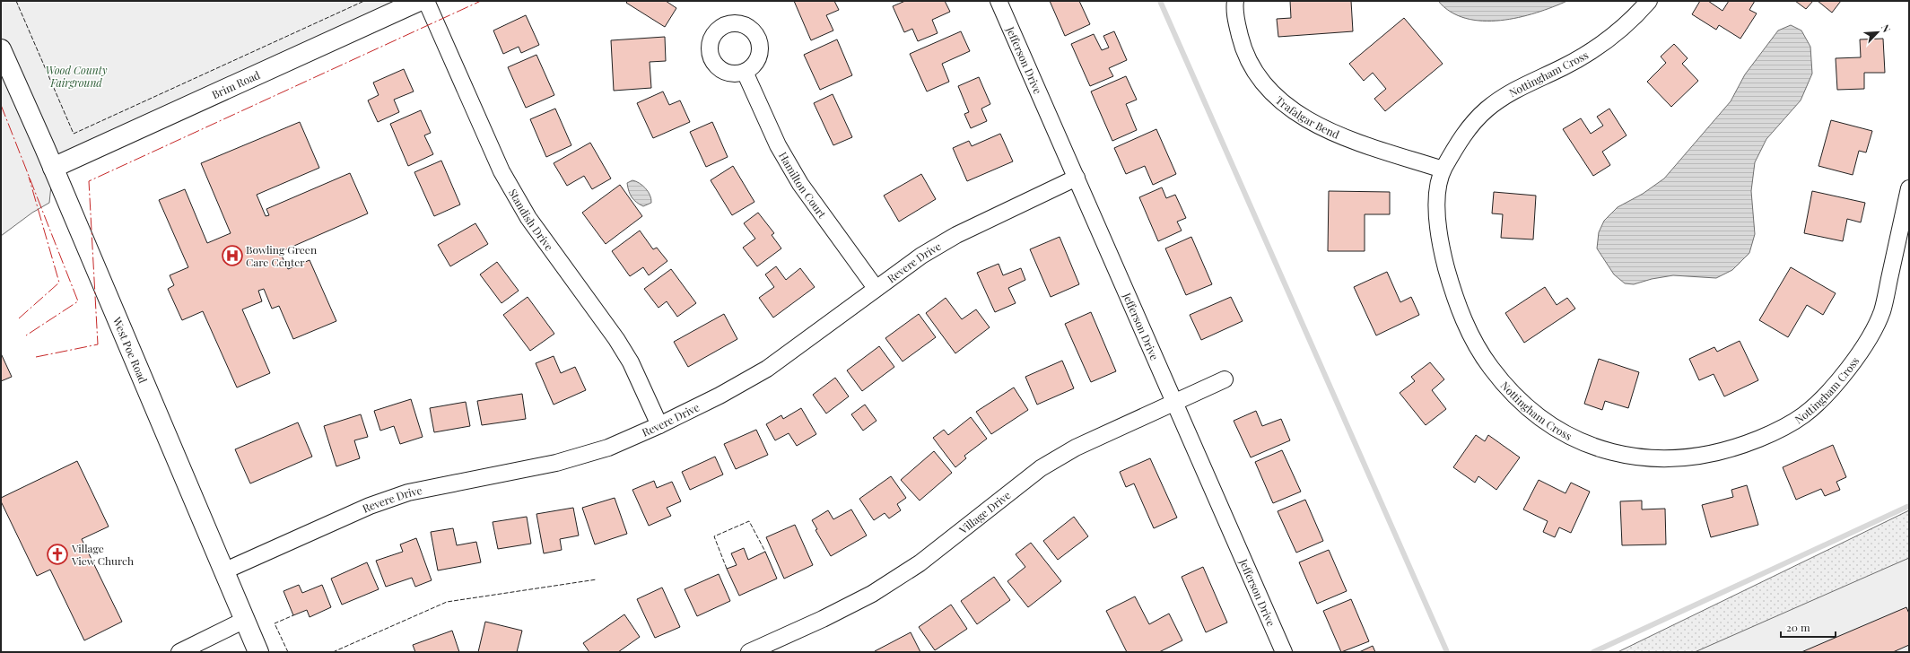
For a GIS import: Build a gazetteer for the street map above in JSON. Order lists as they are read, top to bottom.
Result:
{
  "streets": {
    "main road": ["Brim Road", "West Poe Road"],
    "street": [
      "Jefferson Drive",
      "Nottingham Cross",
      "Trafalgar Bend",
      "Hamilton Court",
      "Standish Drive",
      "Revere Drive",
      "Village Drive"
    ]
  },
  "crossings": [
    ["Jefferson Drive", "Revere Drive"],
    ["Jefferson Drive", "Village Drive"],
    ["Nottingham Cross", "Trafalgar Bend"],
    ["Brim Road", "West Poe Road"],
    ["Hamilton Court", "Revere Drive"],
    ["Standish Drive", "Revere Drive"],
    ["Revere Drive", "West Poe Road"]
  ],
  "parks": ["Wood County Fairground"],
  "places": {
    "hospital": ["Bowling Green Care Center"],
    "church": ["Village View Church"]
  },
  "scale_bar": "20 m",
  "north": "top right"
}
